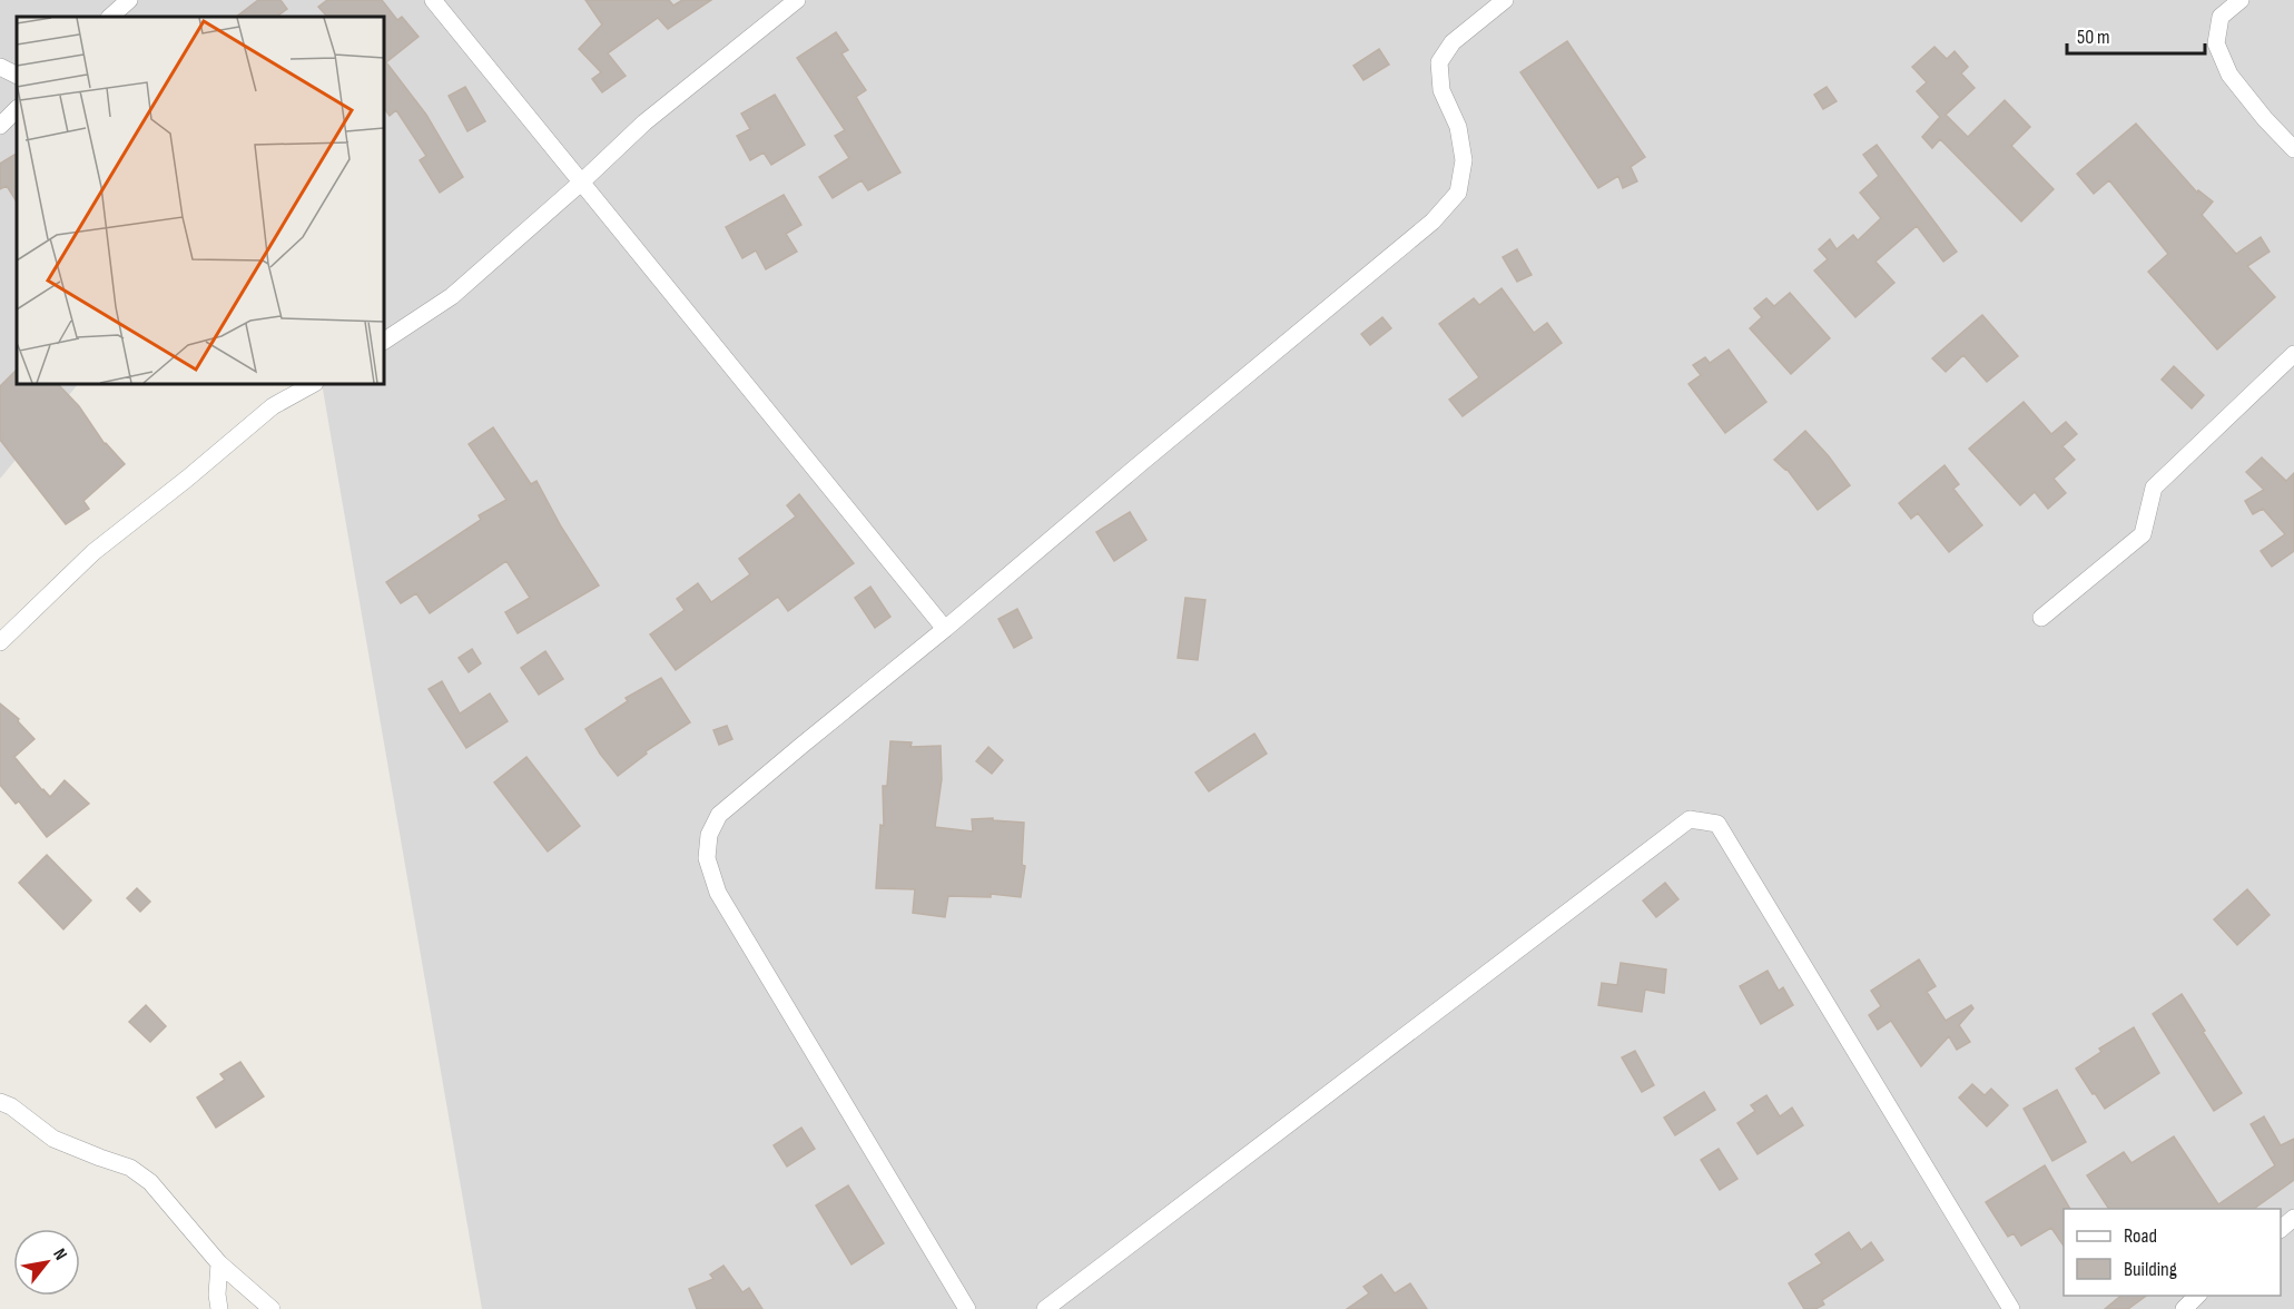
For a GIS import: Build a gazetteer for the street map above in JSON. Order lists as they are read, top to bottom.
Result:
{
  "legend": ["Road", "Building"],
  "scale_bar": "50 m",
  "north": "top right"
}
